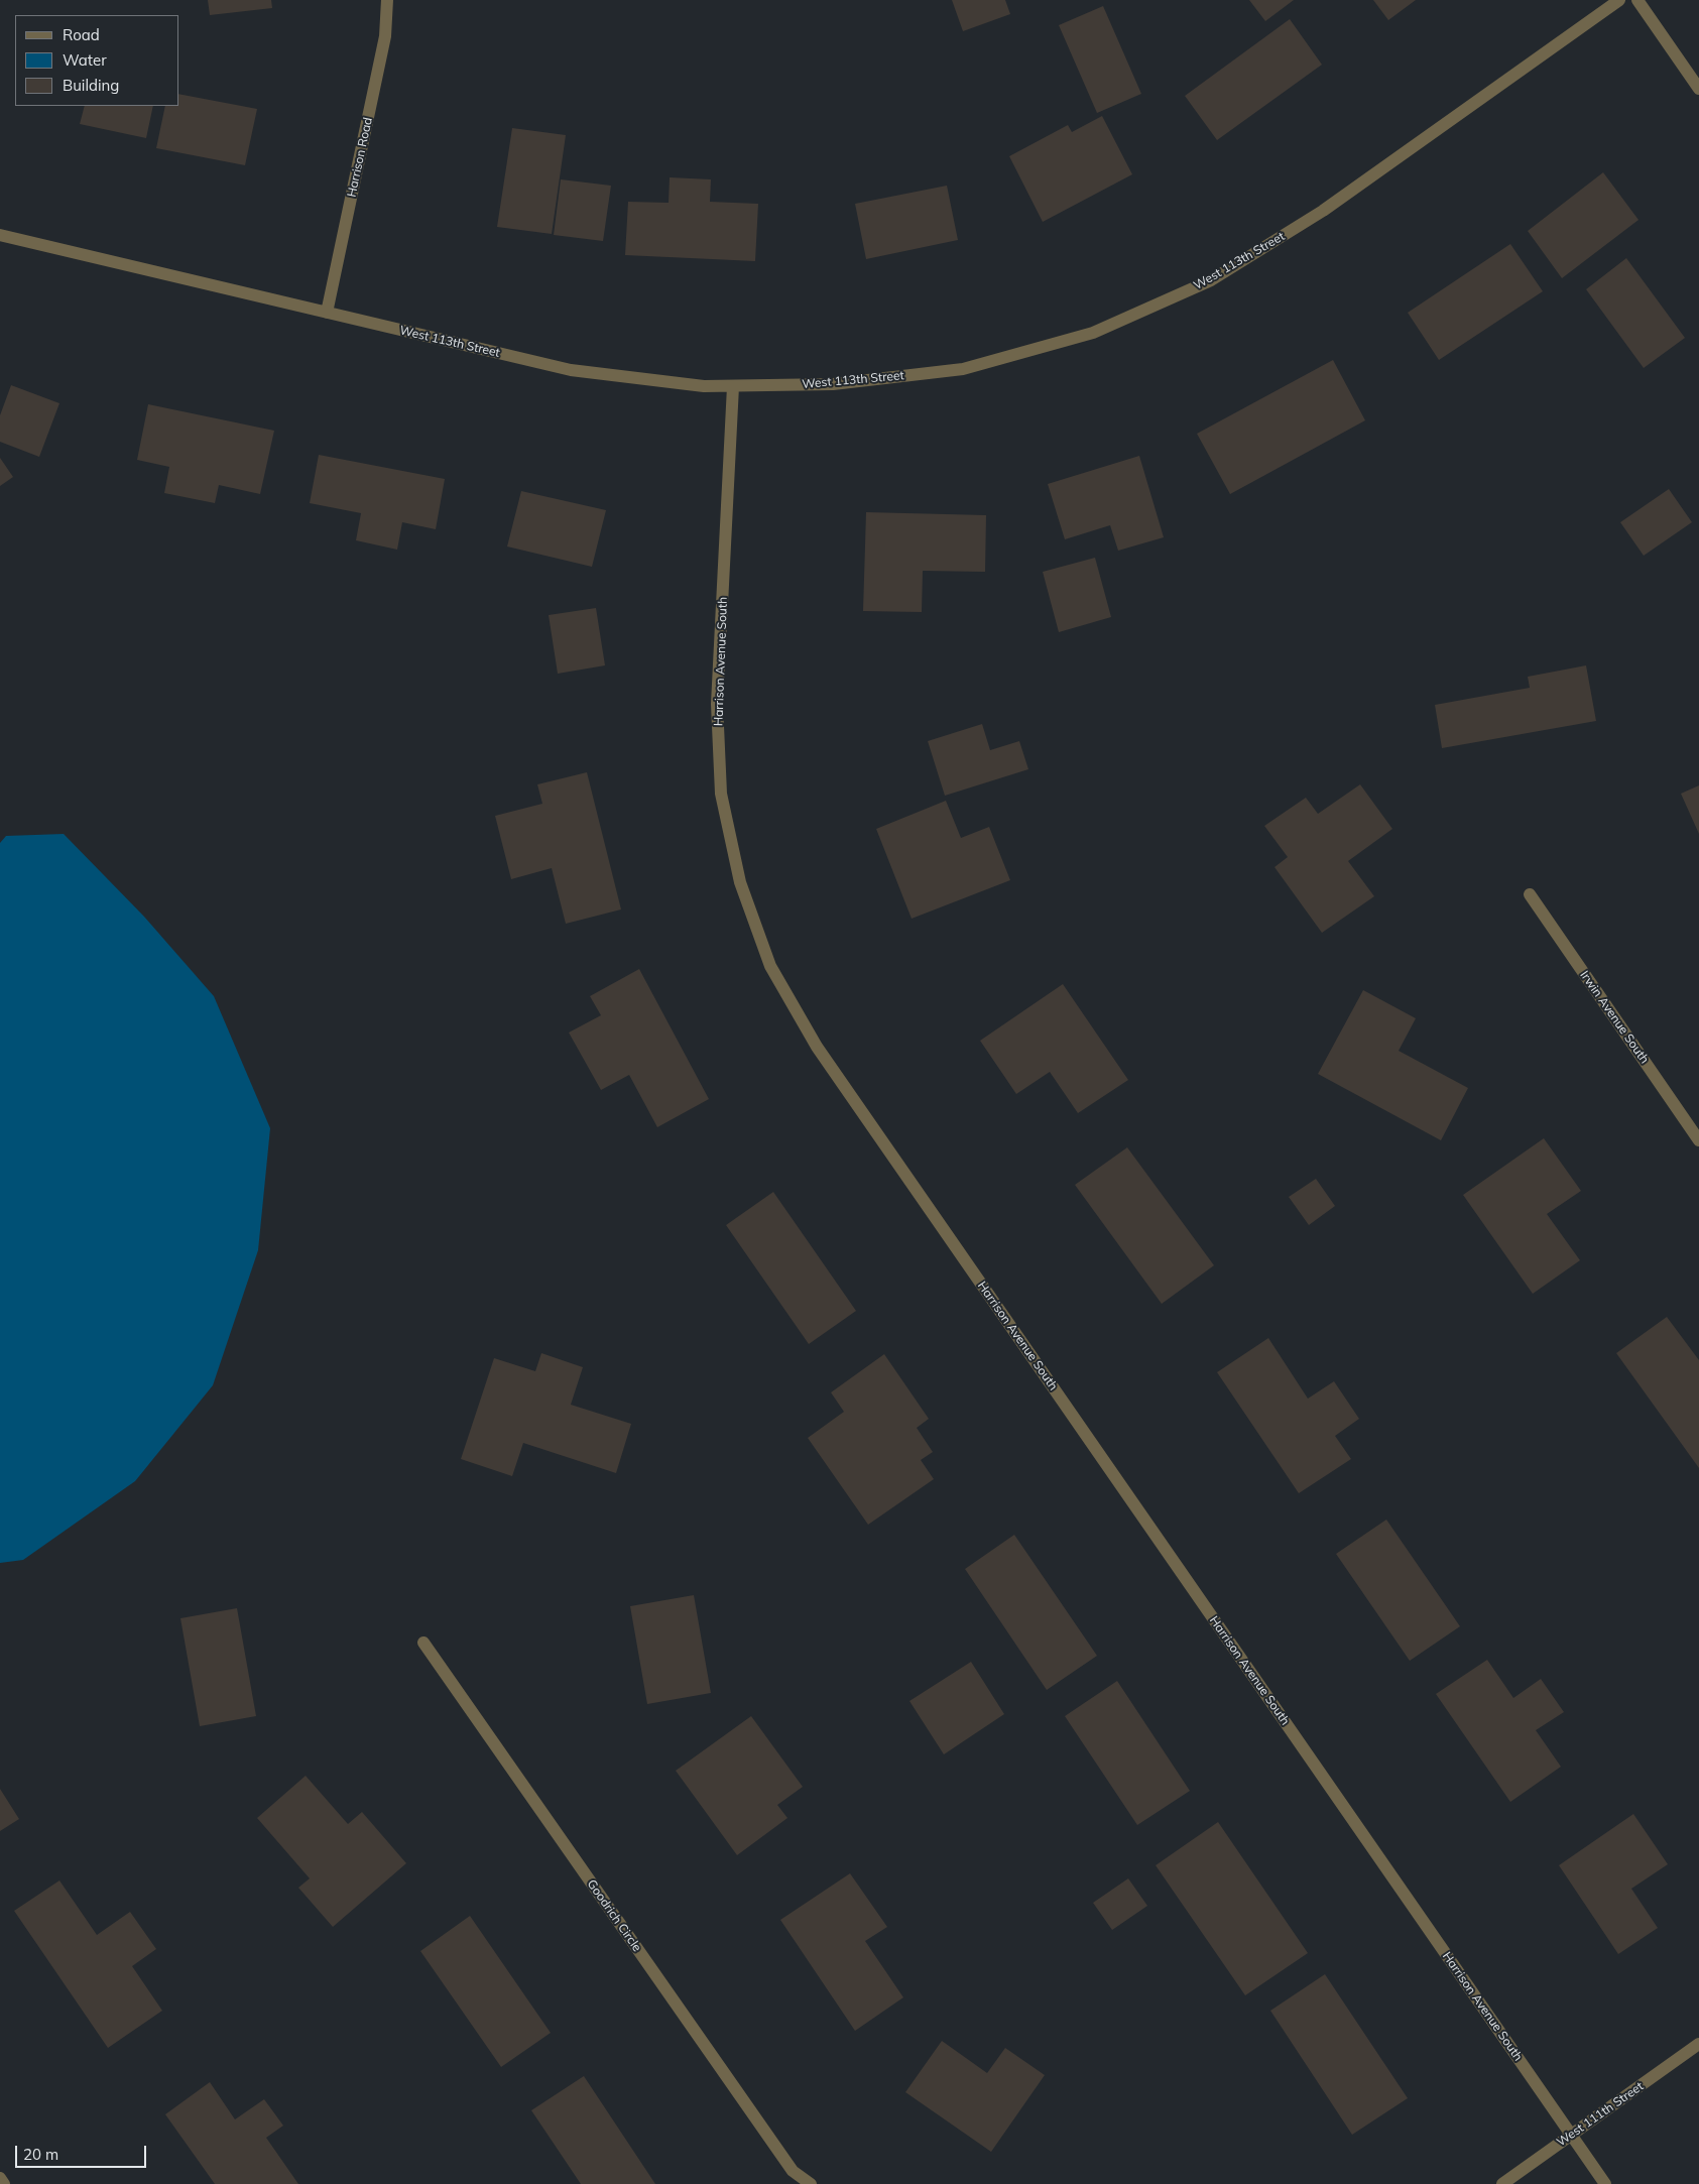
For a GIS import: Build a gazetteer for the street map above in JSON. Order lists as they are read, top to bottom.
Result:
{
  "streets": {
    "street": [
      "Harrison Road",
      "West 113th Street",
      "Harrison Avenue South",
      "Irwin Avenue South",
      "Goodrich Circle",
      "West 111th Street"
    ]
  },
  "crossings": [
    ["Harrison Road", "West 113th Street"],
    ["West 113th Street", "Harrison Avenue South"],
    ["Harrison Avenue South", "West 111th Street"]
  ],
  "legend": ["Road", "Water", "Building"],
  "scale_bar": "20 m"
}
